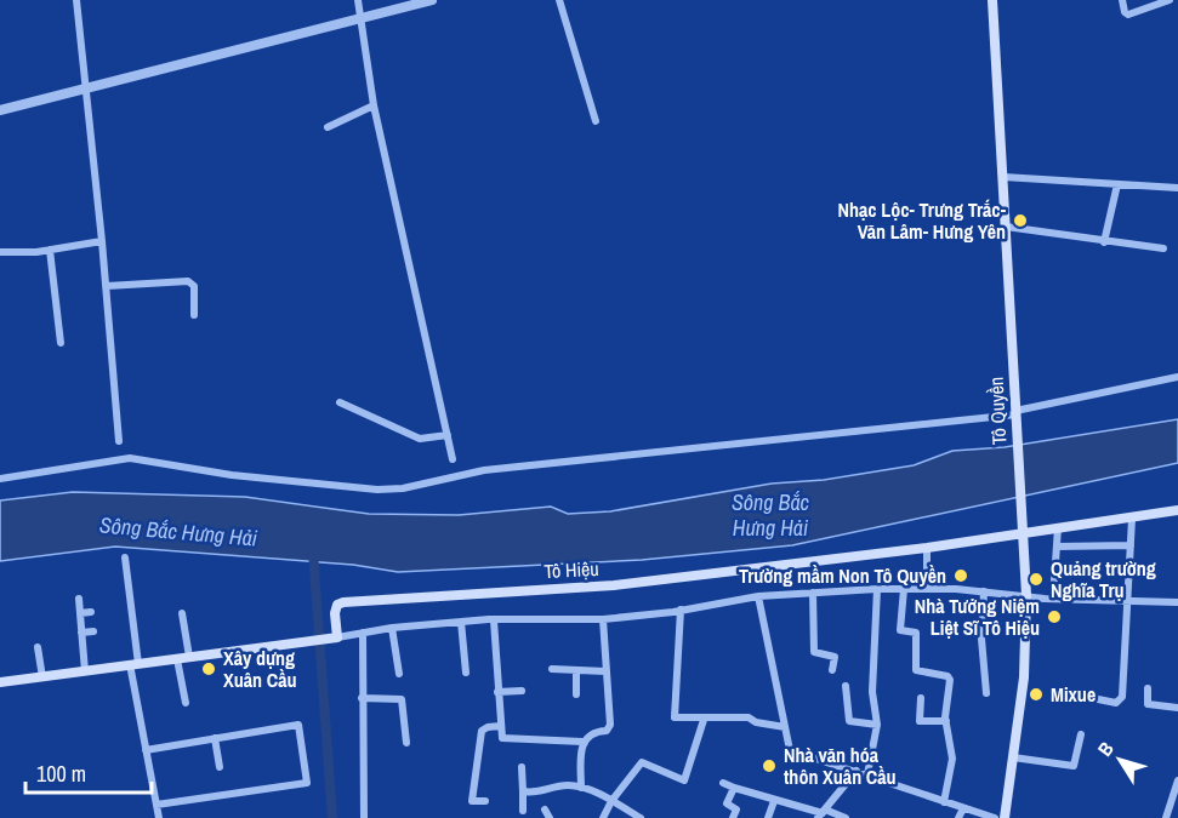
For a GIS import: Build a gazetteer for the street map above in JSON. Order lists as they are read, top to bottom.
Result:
{
  "streets": {
    "main road": ["Tô Quyền", "Tô Hiệu"]
  },
  "crossings": [
    ["Tô Quyền", "Tô Hiệu"]
  ],
  "water": ["Sông Bắc Hưng Hải"],
  "places": [
    "Nhạc Lộc- Trưng Trắc- Văn Lâm- Hưng Yên",
    "Trường mầm Non Tô Quyền",
    "Quảng trường Nghĩa Trụ",
    "Nhà Tưởng Niệm Liệt Sĩ Tô Hiệu",
    "Xây dựng Xuân Cầu",
    "Mixue",
    "Nhà văn hóa thôn Xuân Cầu"
  ],
  "scale_bar": "100 m",
  "north": "top left"
}
